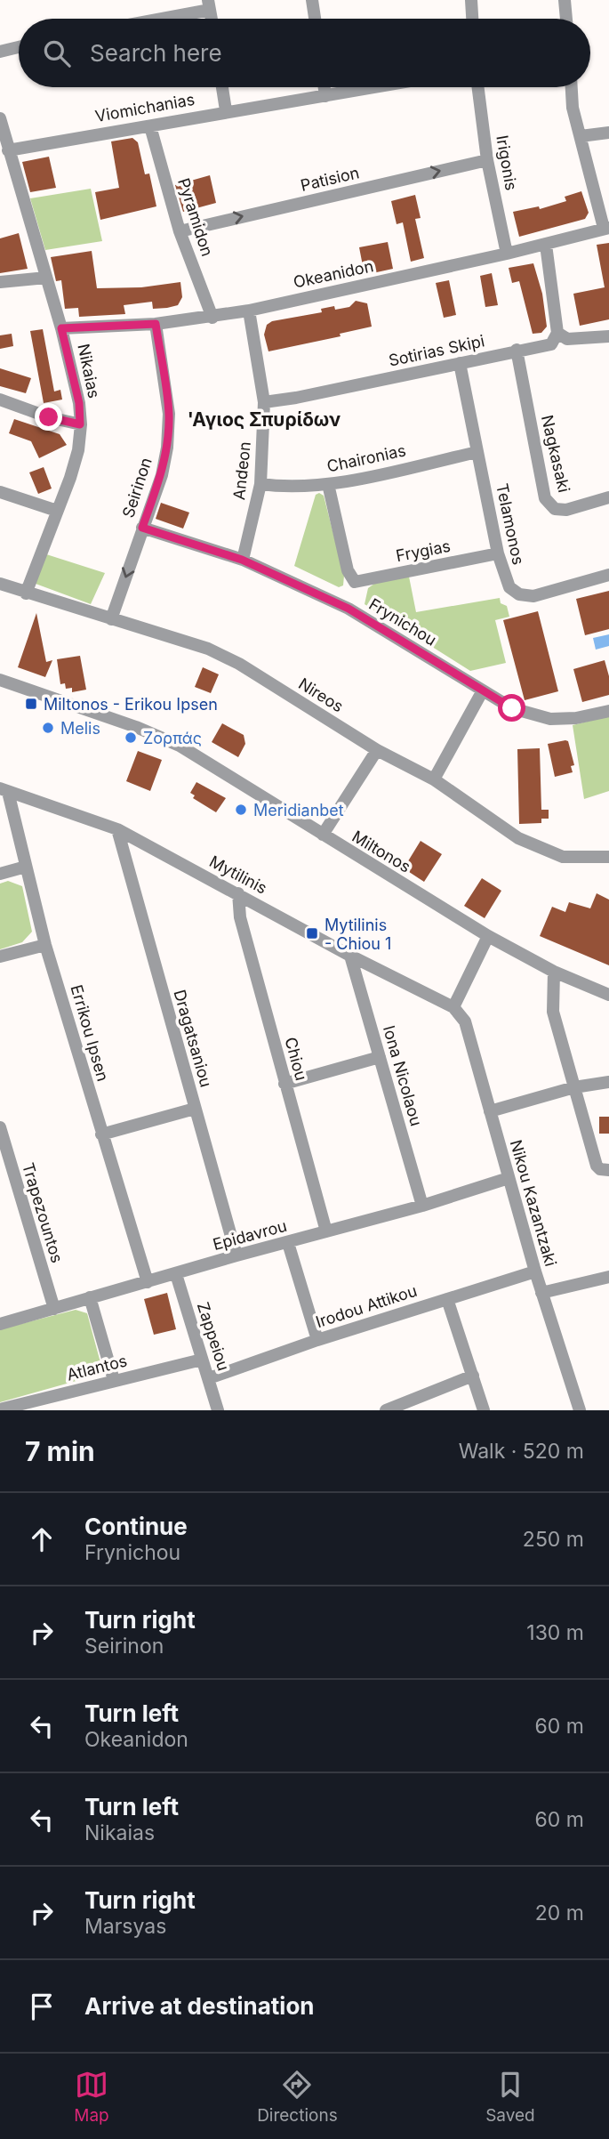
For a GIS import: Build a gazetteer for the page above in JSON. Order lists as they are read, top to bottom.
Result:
{
  "streets": {
    "street": [
      "Viomichanias",
      "Irigonis",
      "Patision",
      "Pyramidon",
      "Okeanidon",
      "Sotirias Skipi",
      "Nikaias",
      "Nagkasaki",
      "Chaironias",
      "Andeon",
      "Seirinon",
      "Telamonos",
      "Frygias",
      "Frynichou",
      "Nireos",
      "Miltonos",
      "Mytilinis",
      "Errikou Ipsen",
      "Dragatsaniou",
      "Chiou",
      "Iona Nicolaou",
      "Nikou Kazantzaki",
      "Trapezountos",
      "Epidavrou",
      "Irodou Attikou",
      "Zappeiou",
      "Atlantos"
    ]
  },
  "crossings": [
    ["Viomichanias", "Pyramidon"],
    ["Viomichanias", "Nikaias"],
    ["Irigonis", "Patision"],
    ["Irigonis", "Okeanidon"],
    ["Patision", "Pyramidon"],
    ["Pyramidon", "Okeanidon"],
    ["Okeanidon", "Nikaias"],
    ["Okeanidon", "Andeon"],
    ["Okeanidon", "Seirinon"],
    ["Sotirias Skipi", "Nagkasaki"],
    ["Sotirias Skipi", "Andeon"],
    ["Sotirias Skipi", "Telamonos"],
    ["Nikaias", "Nireos"],
    ["Chaironias", "Andeon"],
    ["Chaironias", "Telamonos"],
    ["Chaironias", "Frygias"],
    ["Andeon", "Frynichou"],
    ["Seirinon", "Frynichou"],
    ["Seirinon", "Nireos"],
    ["Telamonos", "Frygias"],
    ["Mytilinis", "Errikou Ipsen"],
    ["Mytilinis", "Dragatsaniou"],
    ["Mytilinis", "Chiou"],
    ["Mytilinis", "Iona Nicolaou"],
    ["Mytilinis", "Nikou Kazantzaki"],
    ["Errikou Ipsen", "Epidavrou"],
    ["Dragatsaniou", "Epidavrou"],
    ["Chiou", "Epidavrou"],
    ["Iona Nicolaou", "Epidavrou"],
    ["Nikou Kazantzaki", "Epidavrou"],
    ["Nikou Kazantzaki", "Irodou Attikou"],
    ["Trapezountos", "Epidavrou"],
    ["Epidavrou", "Zappeiou"],
    ["Irodou Attikou", "Zappeiou"],
    ["Zappeiou", "Atlantos"]
  ],
  "one_way": ["Patision"],
  "districts": ["'Αγιος Σπυρίδων"],
  "places": {
    "transit": ["Miltonos - Erikou Ipsen", "Mytilinis - Chiou 1"],
    "other": ["Melis", "Ζορπάς", "Meridianbet"]
  },
  "page": {
    "search": "Search here",
    "heading": ["7 min", "Walk · 520 m"],
    "list": [
      ["Continue", "Frynichou", "250 m"],
      ["Turn right", "Seirinon", "130 m"],
      ["Turn left", "Okeanidon", "60 m"],
      ["Turn left", "Nikaias", "60 m"],
      ["Turn right", "Marsyas", "20 m"],
      "Arrive at destination"
    ],
    "nav": ["Map", "Directions", "Saved"]
  }
}
